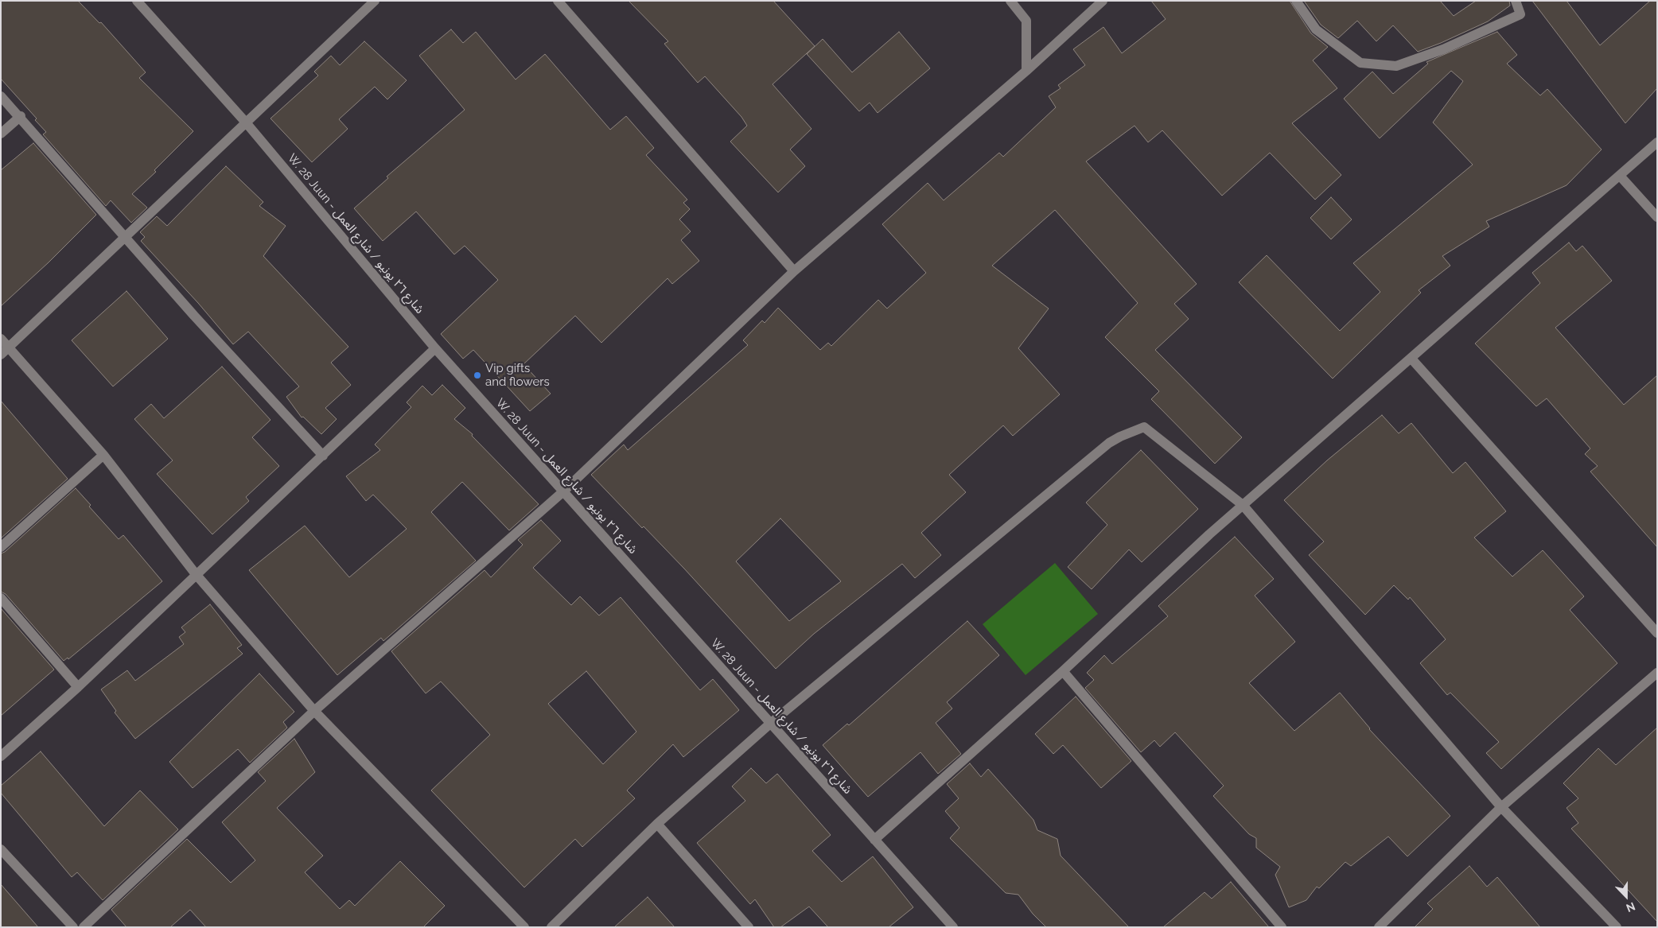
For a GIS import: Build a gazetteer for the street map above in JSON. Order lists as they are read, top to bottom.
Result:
{
  "streets": {
    "street": ["W. 28 Juun - شارع ٢٦ يونيو / شارع العمل"]
  },
  "places": ["Vip gifts and flowers"],
  "north": "bottom"
}
